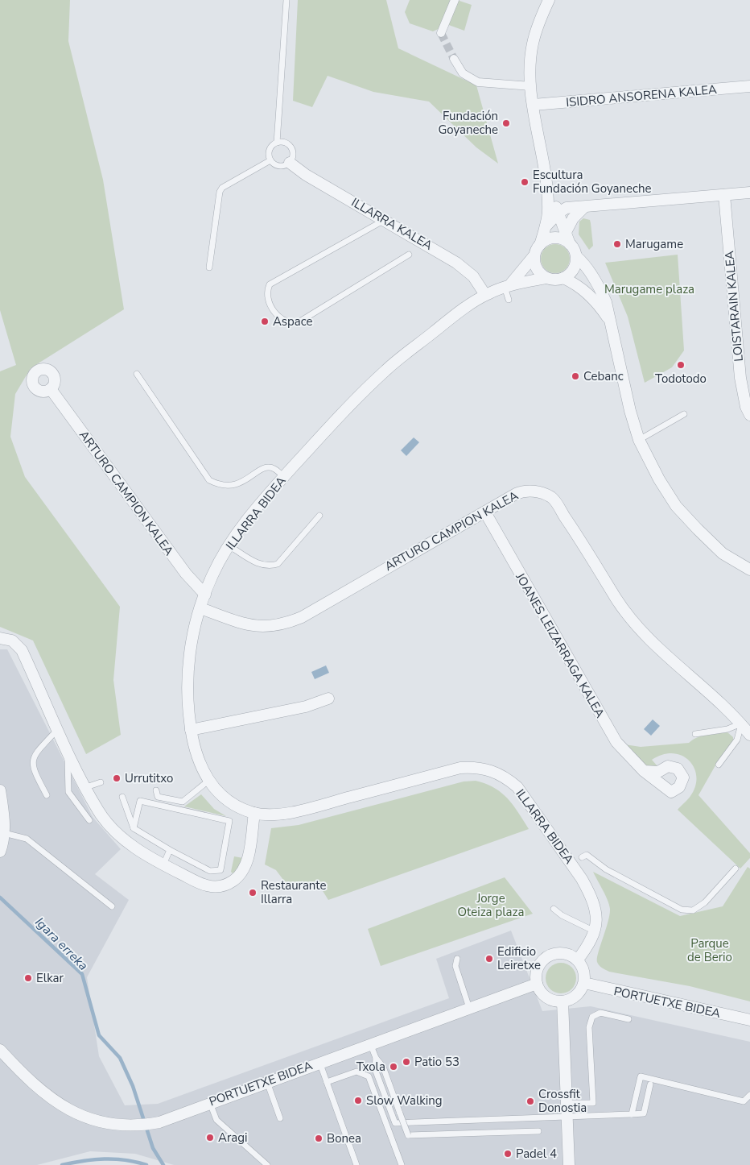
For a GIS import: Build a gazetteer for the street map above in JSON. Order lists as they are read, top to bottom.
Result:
{
  "streets": {
    "street": [
      "ISIDRO ANSORENA KALEA",
      "ILLARRA KALEA",
      "LOISTARAIN KALEA",
      "ARTURO CAMPION KALEA",
      "ILLARRA BIDEA",
      "JOANES LEIZARRAGA KALEA",
      "PORTUETXE BIDEA"
    ]
  },
  "crossings": [
    ["ILLARRA KALEA", "ILLARRA BIDEA"],
    ["ARTURO CAMPION KALEA", "ILLARRA BIDEA"],
    ["ARTURO CAMPION KALEA", "JOANES LEIZARRAGA KALEA"],
    ["ILLARRA BIDEA", "PORTUETXE BIDEA"]
  ],
  "water": ["Igara erreka"],
  "parks": ["Marugame plaza", "Jorge Oteiza plaza", "Parque de Berio"],
  "places": [
    "Fundación Goyaneche",
    "Escultura Fundación Goyaneche",
    "Marugame",
    "Aspace",
    "Todotodo",
    "Cebanc",
    "Urrutitxo",
    "Restaurante Illarra",
    "Edificio Leiretxe",
    "Elkar",
    "Patio 53",
    "Txola",
    "Slow Walking",
    "Crossfit Donostia",
    "Aragi",
    "Bonea",
    "Padel 4"
  ]
}
